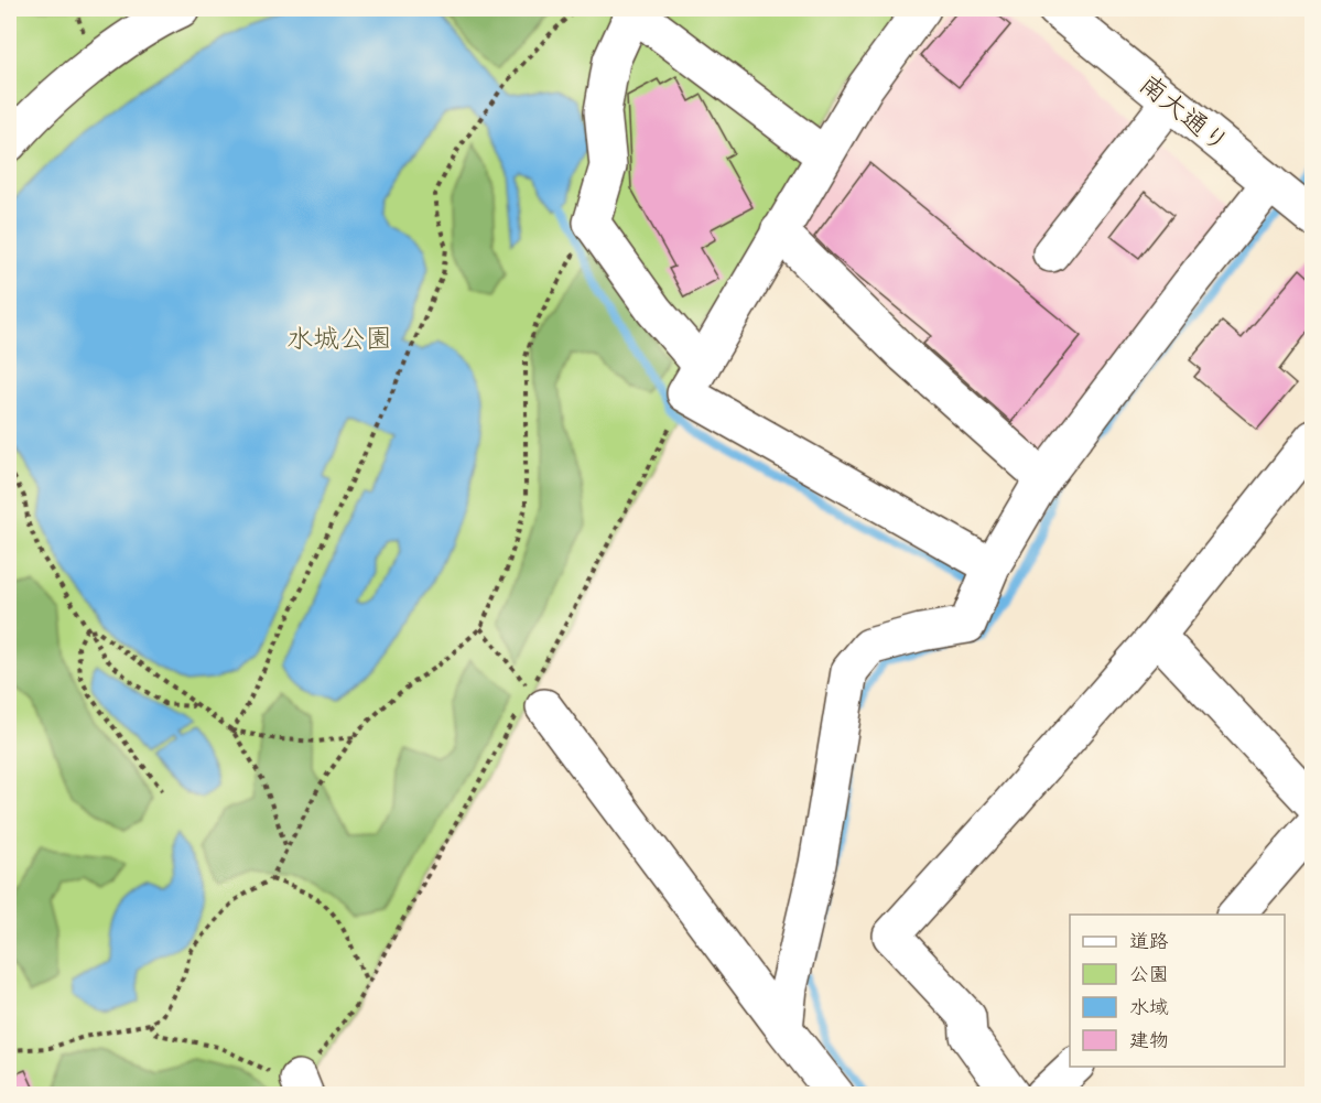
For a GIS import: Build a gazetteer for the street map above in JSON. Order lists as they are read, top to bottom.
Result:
{
  "streets": {
    "street": ["南大通り"]
  },
  "parks": ["水城公園"],
  "legend": [
    "道路",
    "公園",
    "水域",
    "建物"
  ]
}
